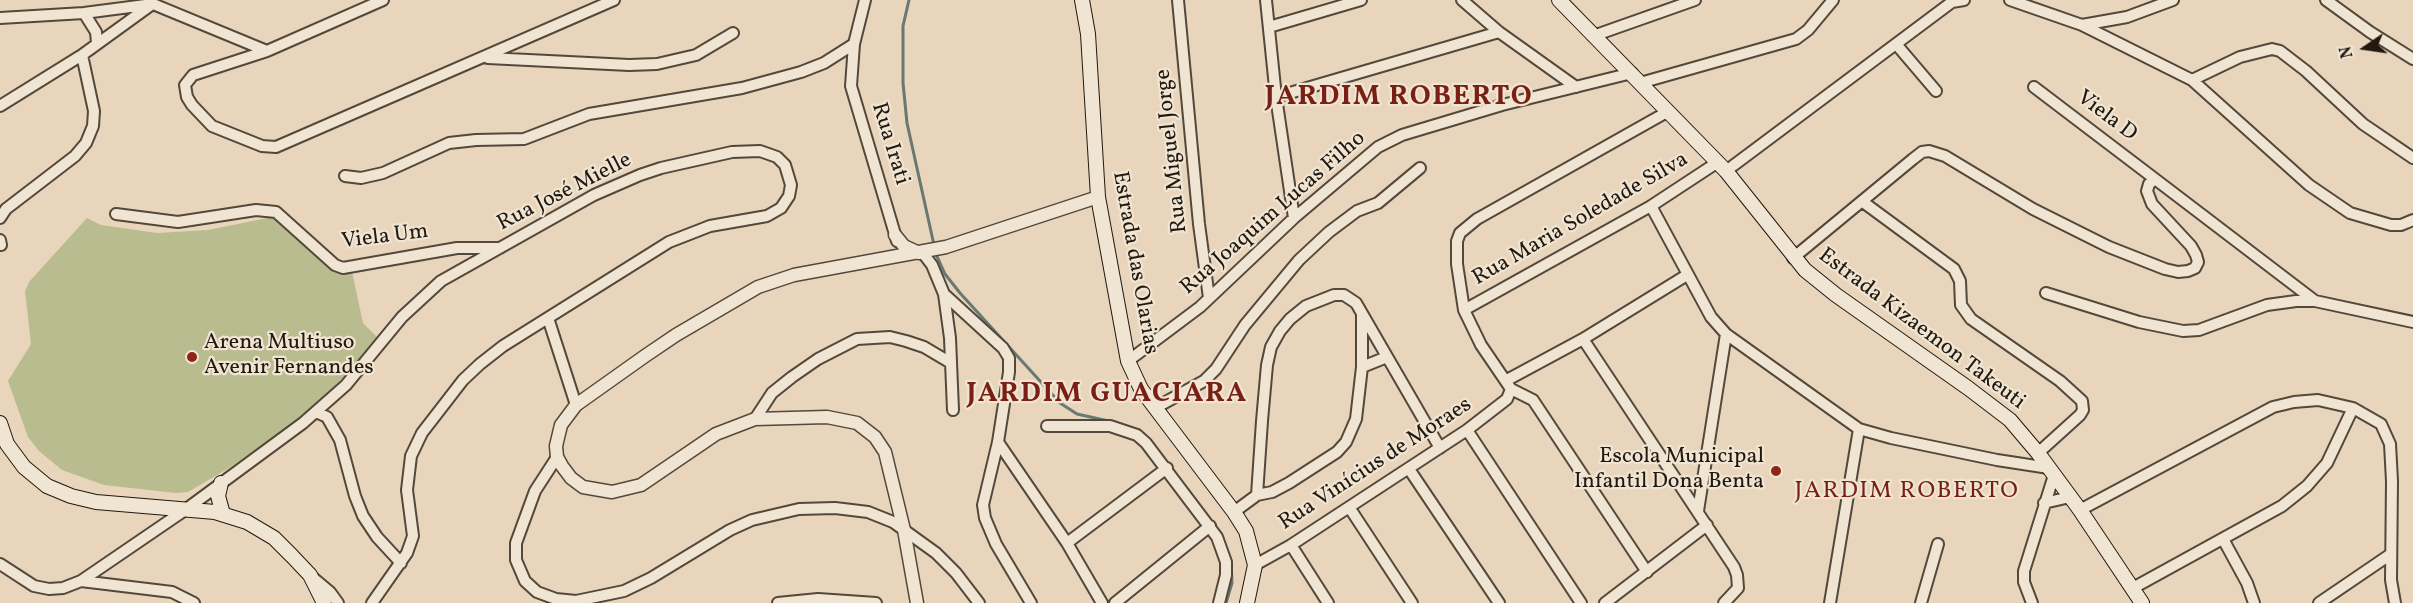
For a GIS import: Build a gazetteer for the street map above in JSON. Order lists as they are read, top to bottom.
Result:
{
  "streets": {
    "main road": ["Estrada das Olarias", "Estrada Kizaemon Takeuti"],
    "street": [
      "Viela D",
      "Rua Irati",
      "Rua Miguel Jorge",
      "Rua José Mielle",
      "Rua Joaquim Lucas Filho",
      "Rua Maria Soledade Silva",
      "Viela Um",
      "Rua Vinícius de Moraes"
    ]
  },
  "crossings": [
    ["Rua Miguel Jorge", "Rua Joaquim Lucas Filho"],
    ["Rua José Mielle", "Viela Um"],
    ["Rua Joaquim Lucas Filho", "Estrada das Olarias"],
    ["Rua Joaquim Lucas Filho", "Estrada Kizaemon Takeuti"],
    ["Rua Maria Soledade Silva", "Estrada Kizaemon Takeuti"],
    ["Estrada das Olarias", "Rua Vinícius de Moraes"]
  ],
  "districts": ["JARDIM ROBERTO", "JARDIM GUACIARA", "JARDIM ROBERTO"],
  "places": ["Arena Multiuso Avenir Fernandes", "Escola Municipal Infantil Dona Benta"],
  "north": "left"
}
